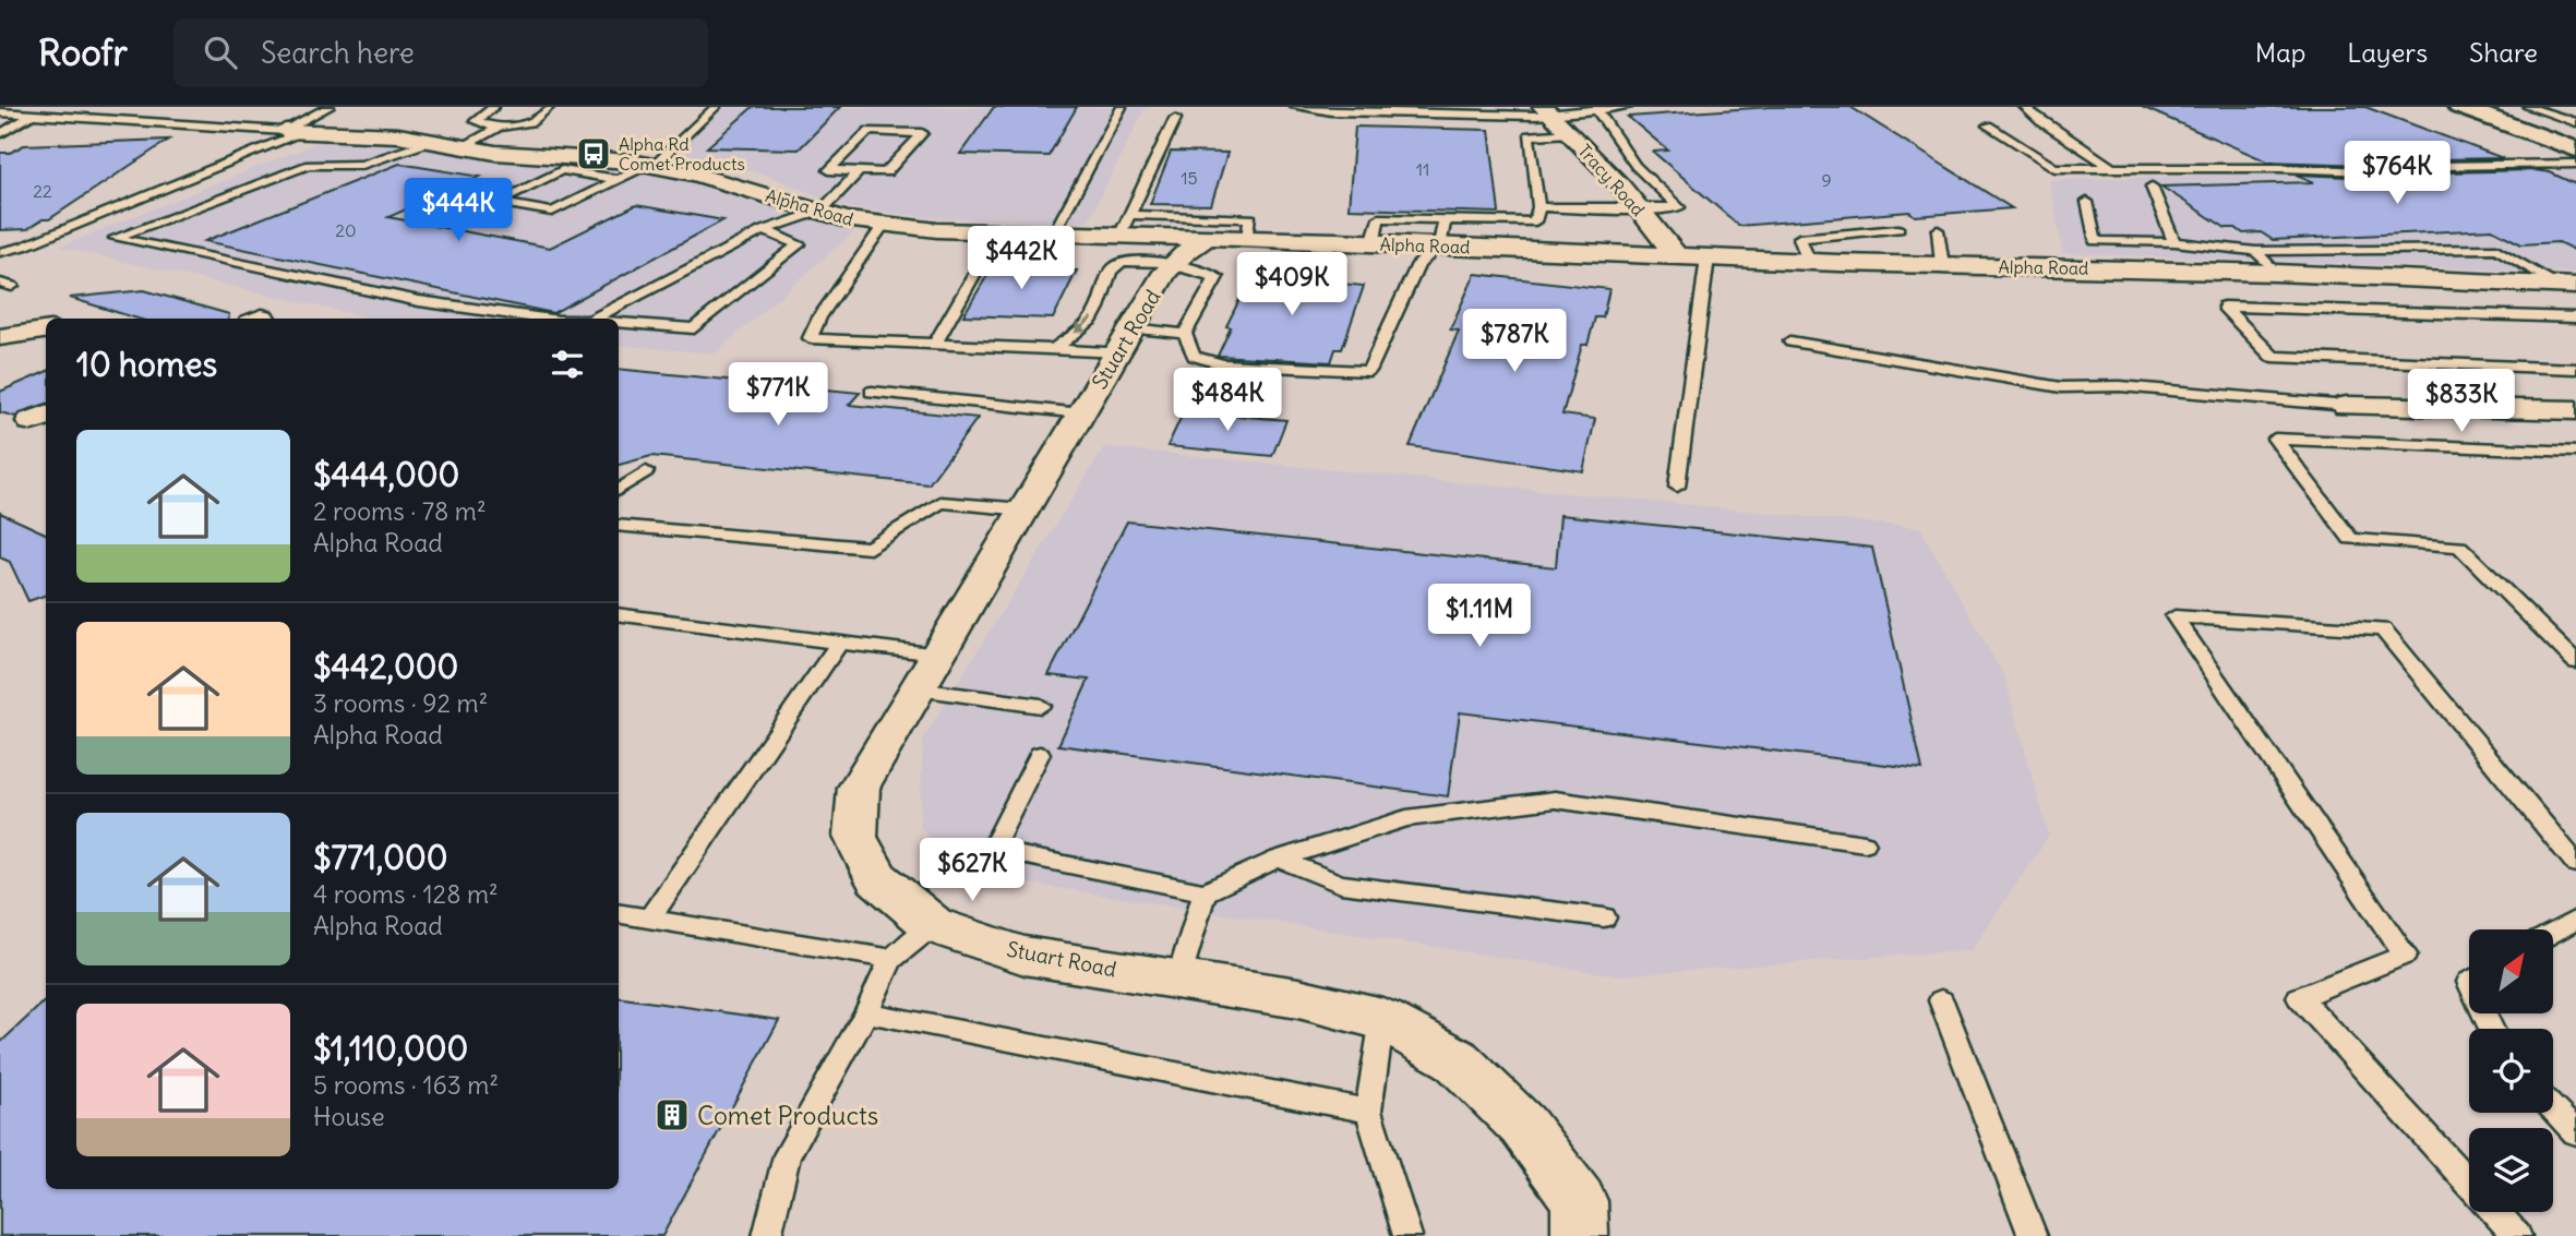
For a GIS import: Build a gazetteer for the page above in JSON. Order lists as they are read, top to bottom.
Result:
{
  "streets": {
    "street": ["Tracy Road", "Alpha Road", "Stuart Road"]
  },
  "crossings": [
    ["Tracy Road", "Alpha Road"],
    ["Alpha Road", "Stuart Road"]
  ],
  "places": {
    "bus stop": ["Alpha Rd Comet Products"],
    "building": ["Comet Products"]
  },
  "house_numbers": [
    "11",
    "15",
    "9",
    "22",
    "20"
  ],
  "north": "top right",
  "page": {
    "header": "Roofr",
    "search": "Search here",
    "nav": ["Map", "Layers", "Share"],
    "price": [
      "$764K",
      "$444K",
      "$442K",
      "$409K",
      "$787K",
      "$771K",
      "$484K",
      "$833K",
      "$1.11M",
      "$627K"
    ],
    "heading": "10 homes",
    "list": [
      {
        "name": "$444,000",
        "note": "2 rooms · 78 m² · Alpha Road"
      },
      {
        "name": "$442,000",
        "note": "3 rooms · 92 m² · Alpha Road"
      },
      {
        "name": "$771,000",
        "note": "4 rooms · 128 m² · Alpha Road"
      },
      {
        "name": "$1,110,000",
        "note": "5 rooms · 163 m² · House"
      }
    ]
  }
}
